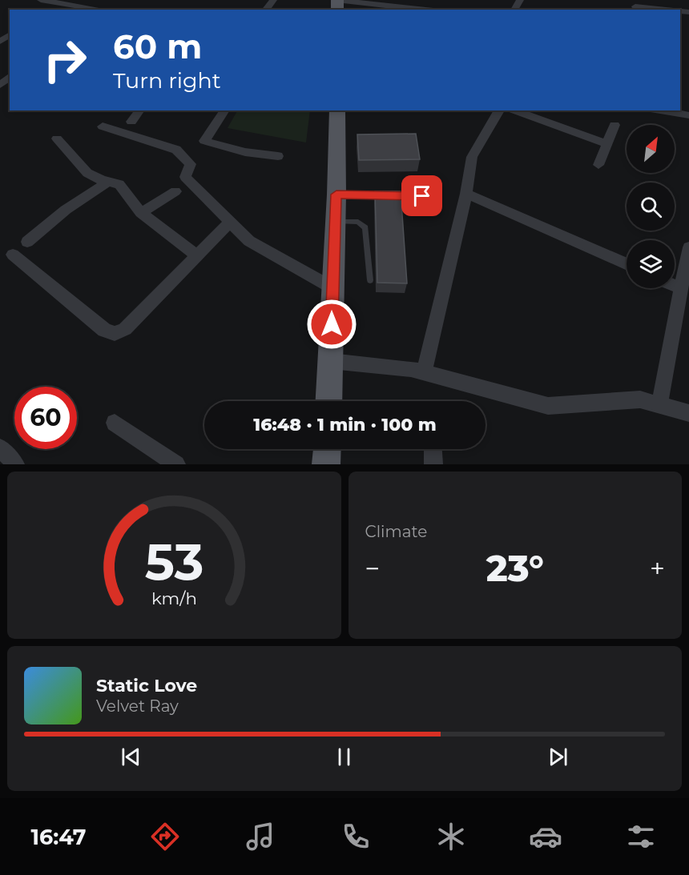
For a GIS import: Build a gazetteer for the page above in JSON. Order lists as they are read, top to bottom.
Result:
{
  "north": "top right",
  "page": {
    "turn": ["60 m", "Turn right"],
    "limit": "60",
    "trip": "16:48 · 1 min · 100 m",
    "tile": "Climate",
    "heat": ["−", "23°", "+"],
    "song": ["Static Love", "Velvet Ray"],
    "tabs": "16:47",
    "gauge": ["53", "km/h"]
  }
}
